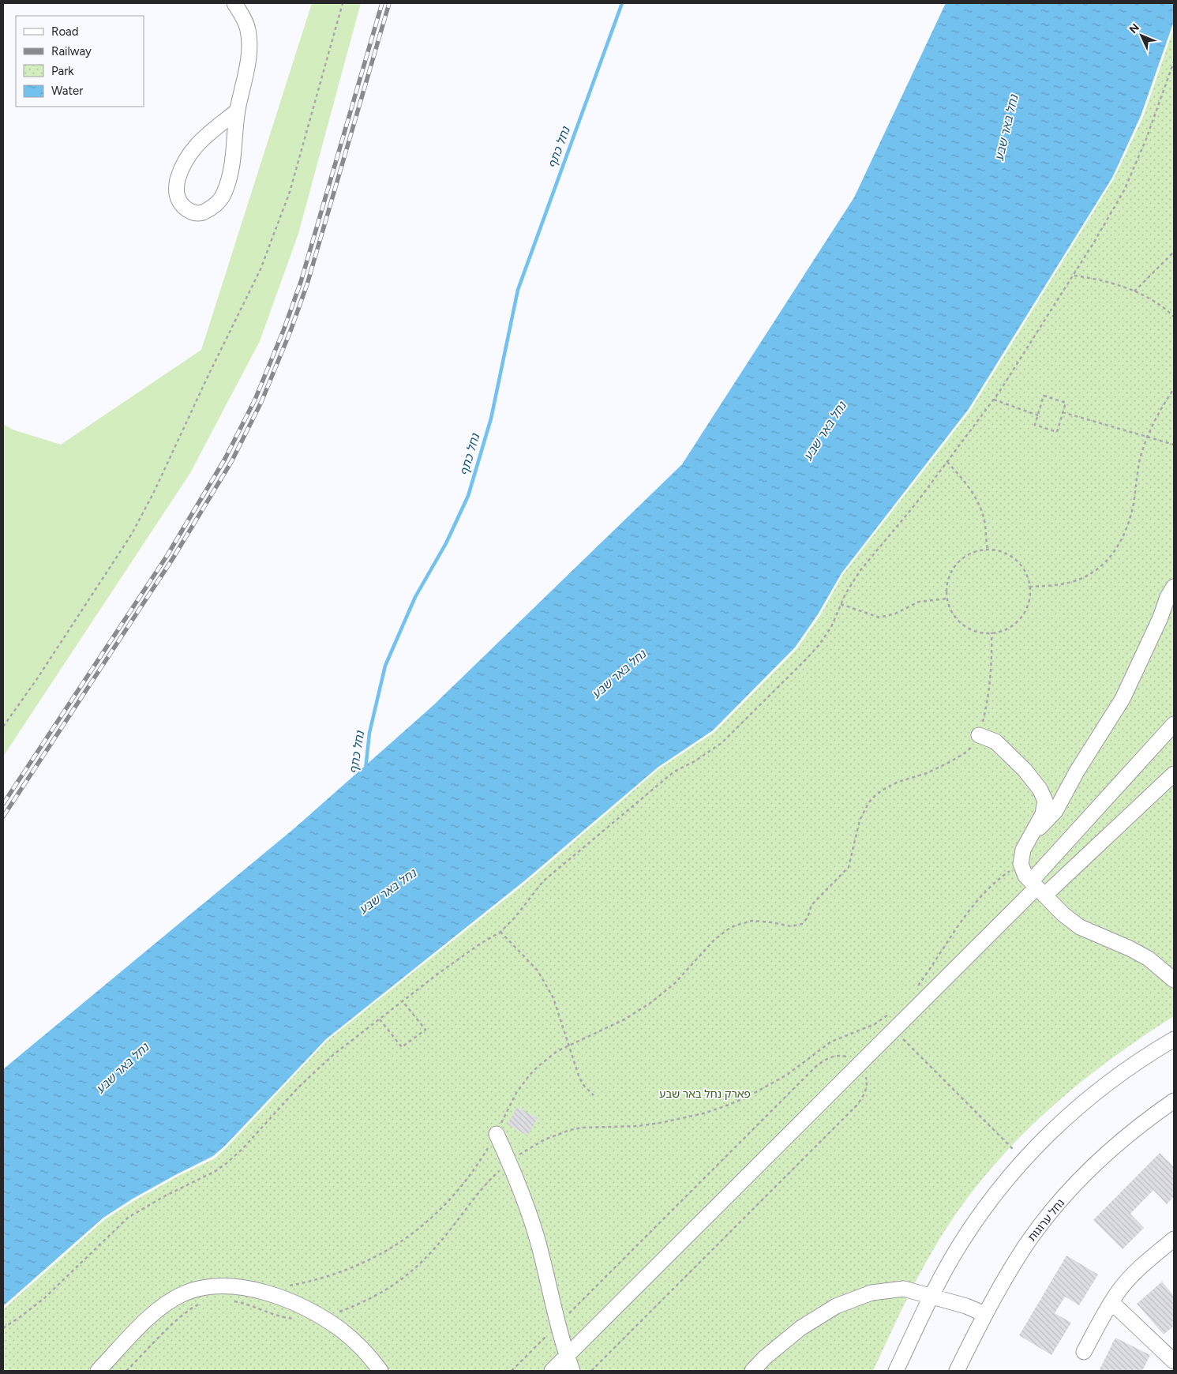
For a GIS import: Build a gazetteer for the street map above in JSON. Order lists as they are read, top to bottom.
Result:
{
  "streets": {
    "street": ["נחל ערוגות"]
  },
  "water": ["נחל באר שבע", "נחל כתף"],
  "parks": ["פארק נחל באר שבע"],
  "legend": [
    "Road",
    "Railway",
    "Park",
    "Water"
  ],
  "north": "top left"
}
